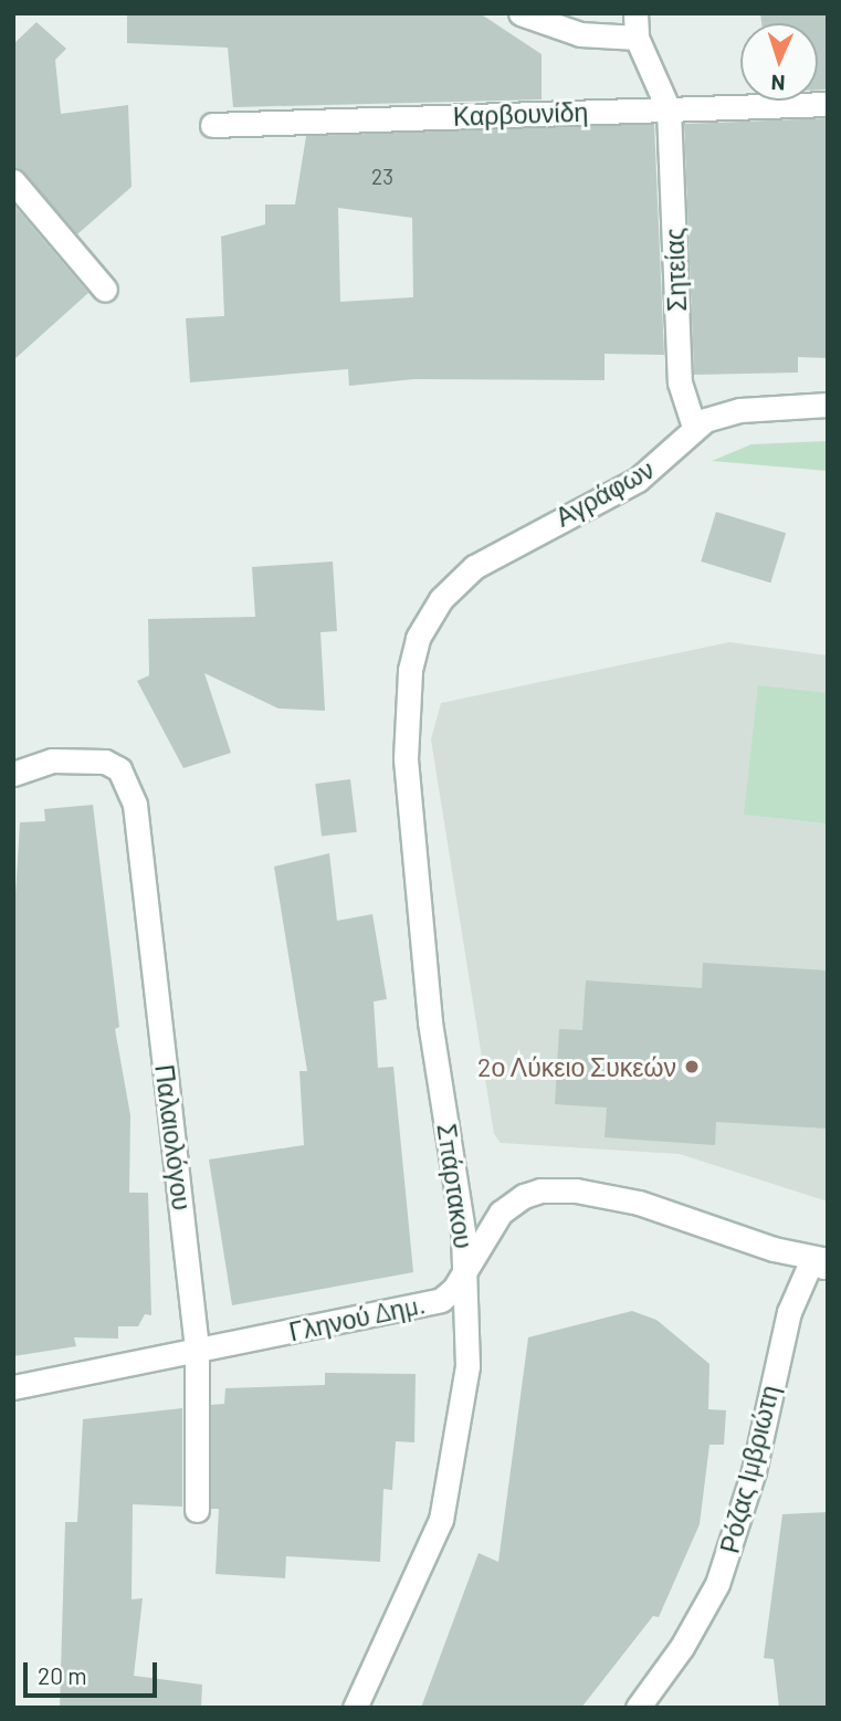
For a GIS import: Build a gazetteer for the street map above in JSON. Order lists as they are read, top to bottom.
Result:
{
  "streets": {
    "street": [
      "Καρβουνίδη",
      "Σητείας",
      "Αγράφων",
      "Παλαιολόγου",
      "Σπάρτακου",
      "Γληνού Δημ.",
      "Ρόζας Ιμβριώτη"
    ]
  },
  "crossings": [
    ["Καρβουνίδη", "Σητείας"],
    ["Σητείας", "Αγράφων"],
    ["Αγράφων", "Σπάρτακου"],
    ["Παλαιολόγου", "Γληνού Δημ."],
    ["Σπάρτακου", "Γληνού Δημ."],
    ["Γληνού Δημ.", "Ρόζας Ιμβριώτη"]
  ],
  "places": ["2ο Λύκειο Συκεών"],
  "house_numbers": ["23"],
  "scale_bar": "20 m",
  "north": "bottom"
}
